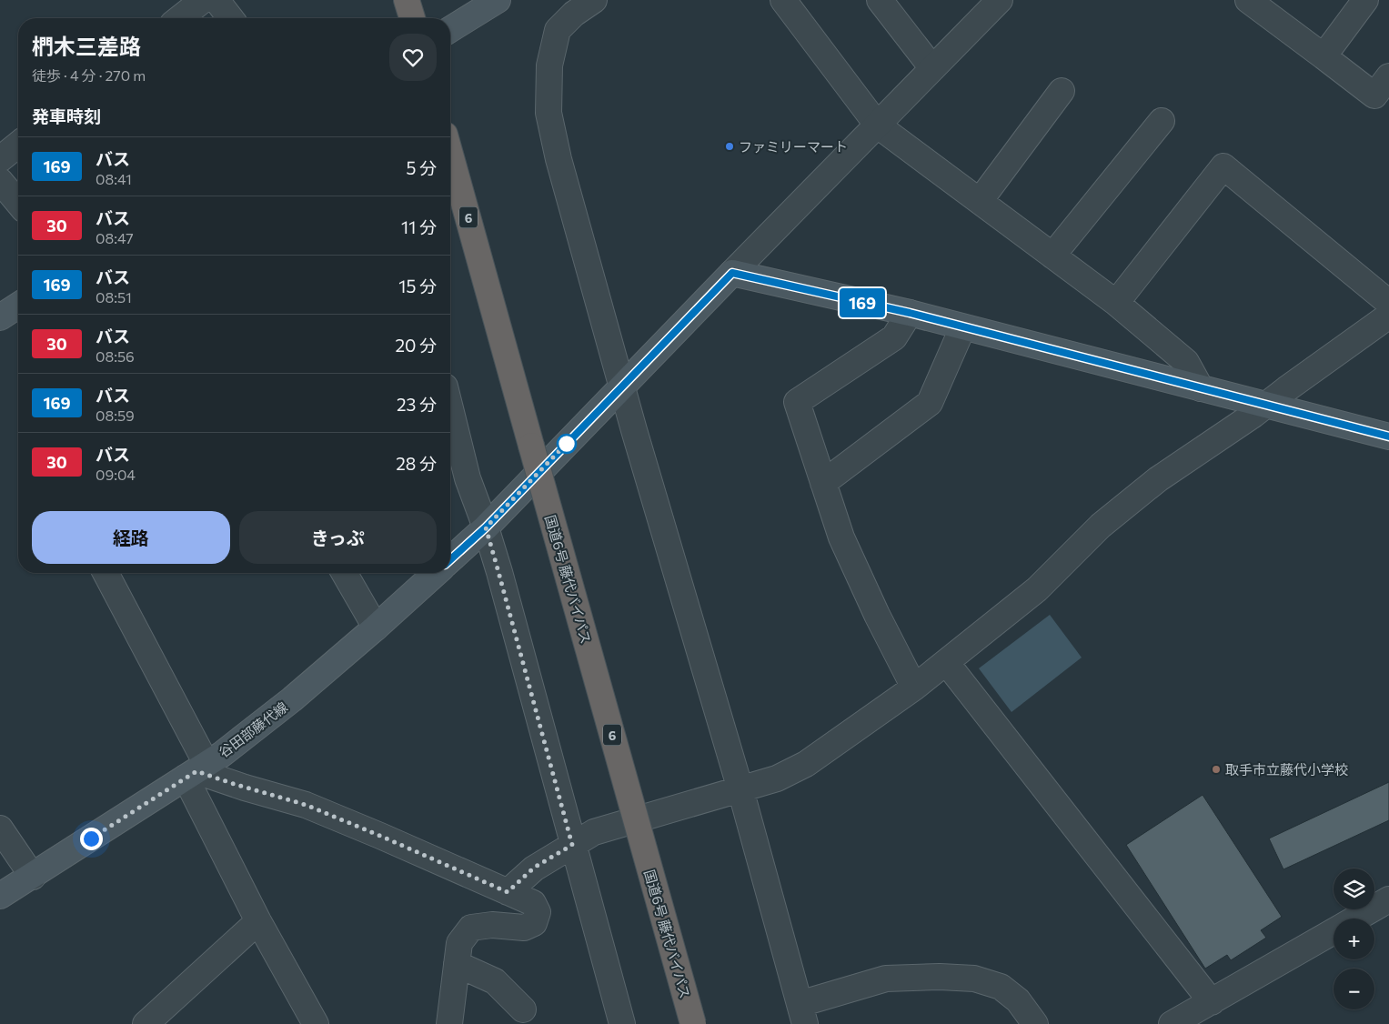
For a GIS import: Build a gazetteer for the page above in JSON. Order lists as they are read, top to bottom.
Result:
{
  "streets": {
    "highway": ["6", "国道6号 藤代バイパス"],
    "main road": ["谷田部藤代線"]
  },
  "places": ["ファミリーマート", "取手市立藤代小学校"],
  "lines": ["bus line 169"],
  "page": {
    "on_map": "169",
    "heading": [
      ["椚木三差路", "徒歩 · 4 分 · 270 m"],
      "発車時刻"
    ],
    "list": [
      {
        "mark": "169",
        "name": "バス",
        "note": "08:41",
        "value": "5 分"
      },
      {
        "mark": "30",
        "name": "バス",
        "note": "08:47",
        "value": "11 分"
      },
      {
        "mark": "169",
        "name": "バス",
        "note": "08:51",
        "value": "15 分"
      },
      {
        "mark": "30",
        "name": "バス",
        "note": "08:56",
        "value": "20 分"
      },
      {
        "mark": "169",
        "name": "バス",
        "note": "08:59",
        "value": "23 分"
      },
      {
        "mark": "30",
        "name": "バス",
        "note": "09:04",
        "value": "28 分"
      }
    ],
    "buttons": ["経路", "きっぷ"],
    "map_buttons": ["+", "−"]
  }
}
